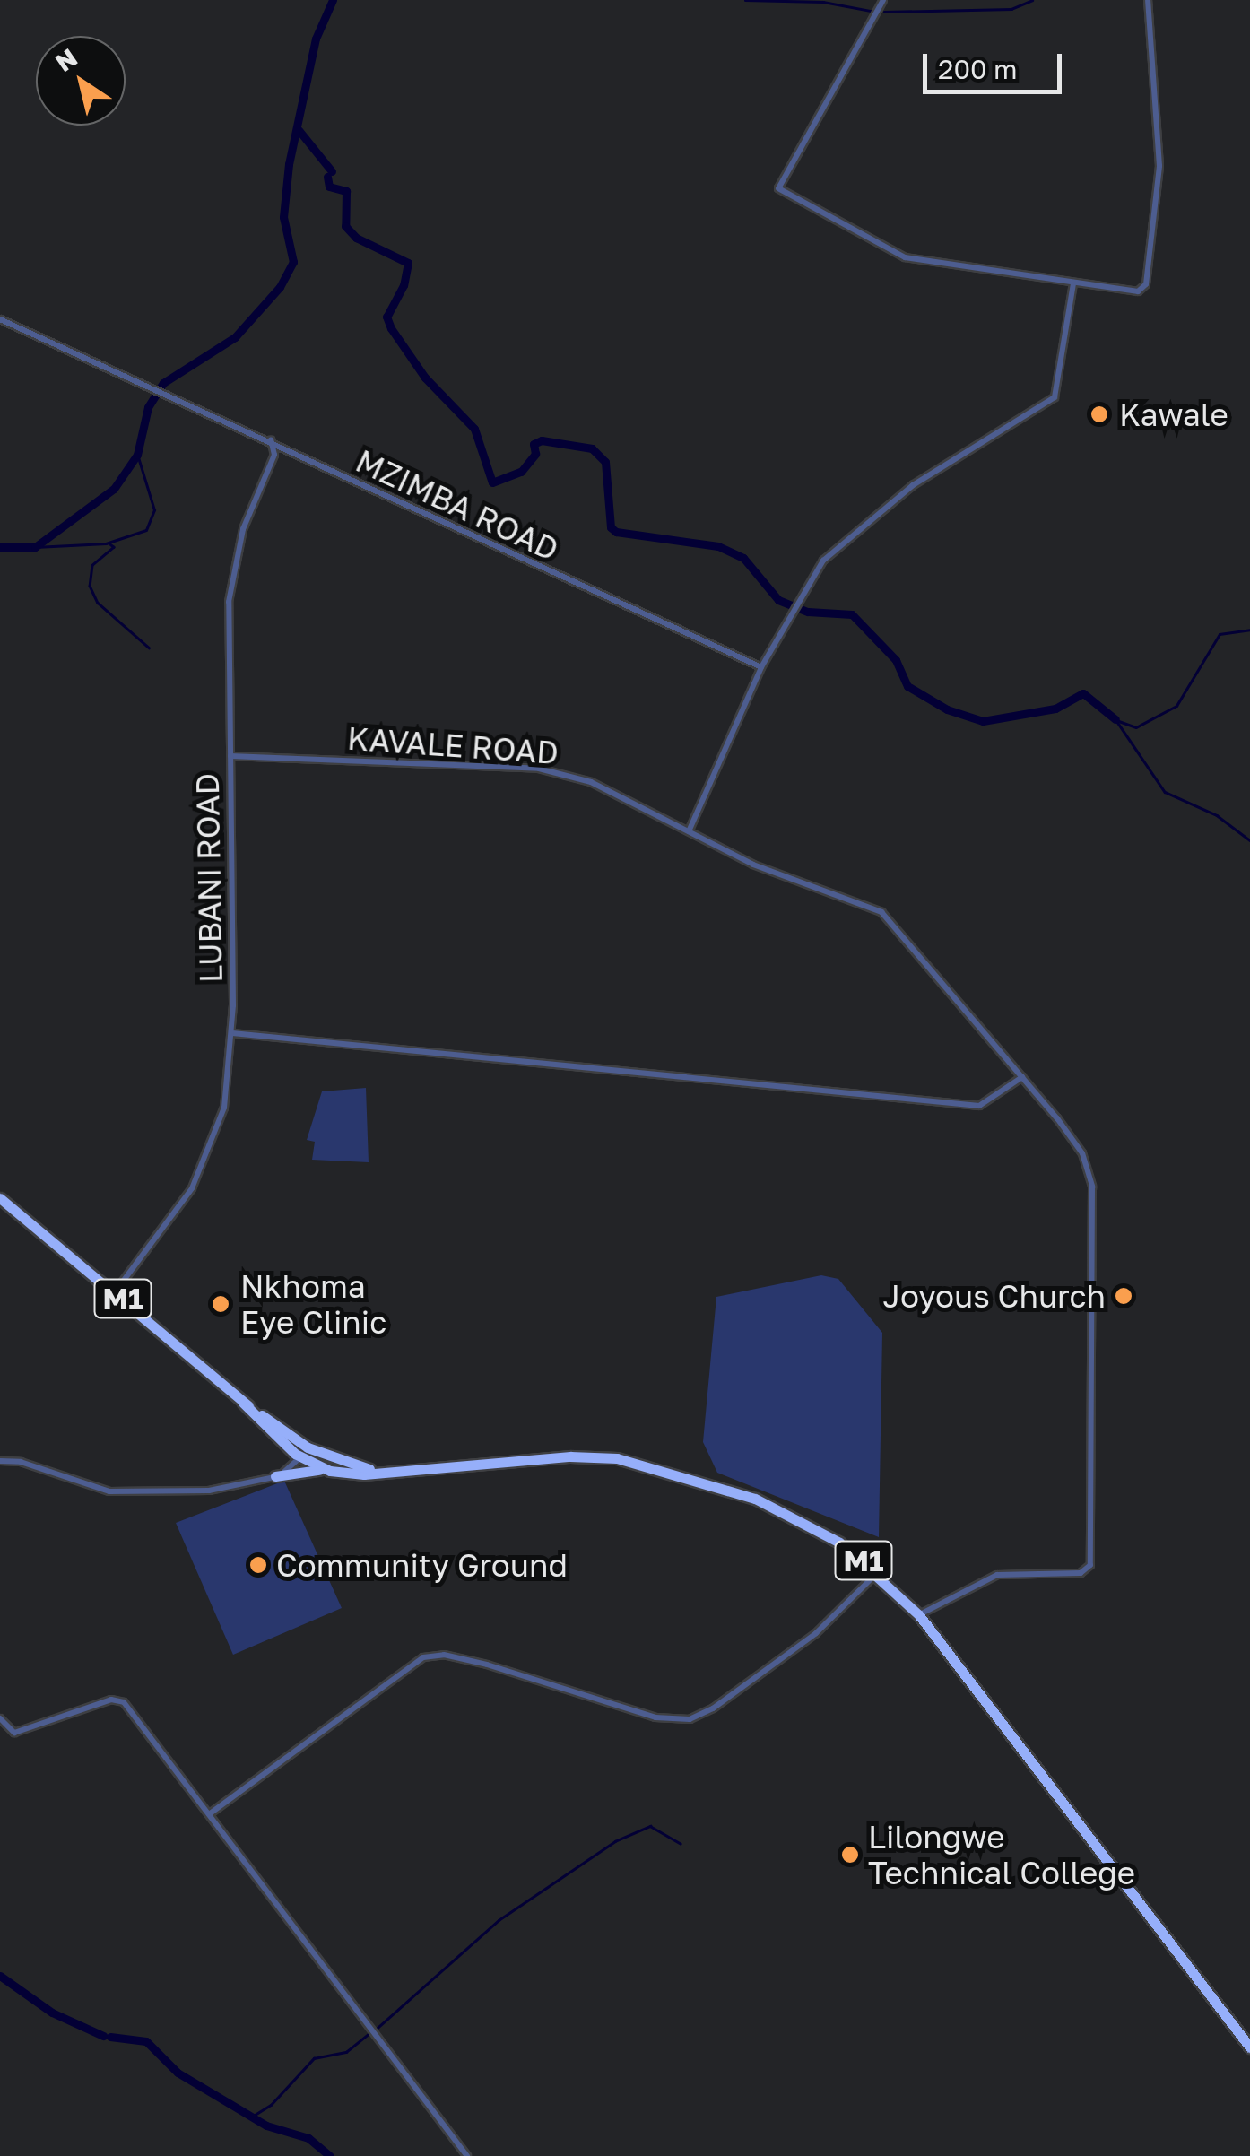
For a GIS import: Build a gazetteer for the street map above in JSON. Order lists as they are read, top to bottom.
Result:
{
  "streets": {
    "highway": ["M1"],
    "street": ["MZIMBA ROAD", "KAVALE ROAD", "LUBANI ROAD"]
  },
  "crossings": [
    ["MZIMBA ROAD", "LUBANI ROAD"],
    ["KAVALE ROAD", "LUBANI ROAD"],
    ["KAVALE ROAD", "M1"],
    ["LUBANI ROAD", "M1"]
  ],
  "places": [
    "Kawale",
    "Joyous Church",
    "Nkhoma Eye Clinic",
    "Community Ground",
    "Lilongwe Technical College"
  ],
  "scale_bar": "200 m",
  "north": "top left"
}
